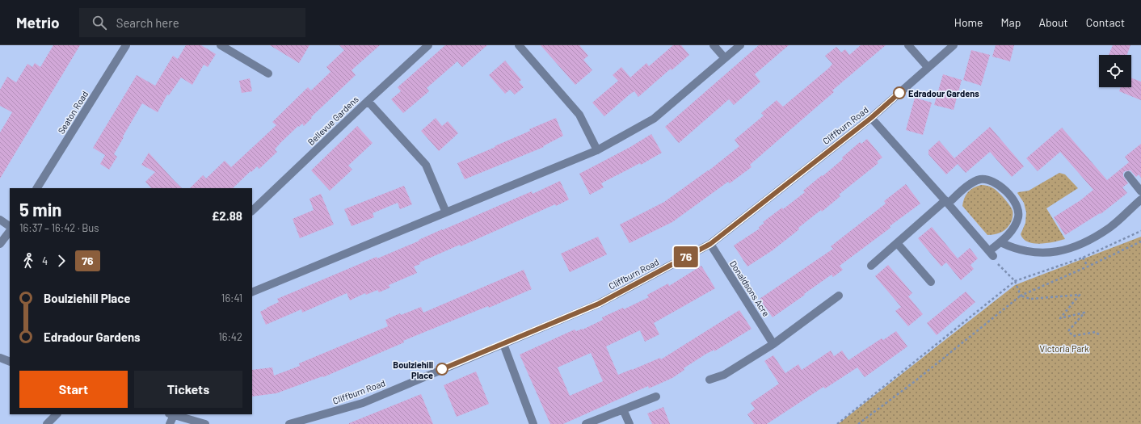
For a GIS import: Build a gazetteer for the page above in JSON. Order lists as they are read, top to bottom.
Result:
{
  "streets": {
    "street": [
      "Seaton Road",
      "Bellevue Gardens",
      "Cliffburn Road",
      "Donaldsons Acre"
    ]
  },
  "crossings": [
    ["Cliffburn Road", "Donaldsons Acre"]
  ],
  "parks": ["Victoria Park"],
  "places": ["Edradour Gardens", "Boulziehill Place"],
  "lines": ["bus line 76"],
  "page": {
    "header": "Metrio",
    "search": "Search here",
    "nav": [
      "Home",
      "Map",
      "About",
      "Contact"
    ],
    "on_map": "76",
    "heading": ["5 min", "16:37 – 16:42 · Bus", "£2.88"],
    "legs": ["4", "76"],
    "list": [
      {
        "name": "Boulziehill Place",
        "value": "16:41"
      },
      {
        "name": "Edradour Gardens",
        "value": "16:42"
      }
    ],
    "buttons": ["Start", "Tickets"]
  }
}
